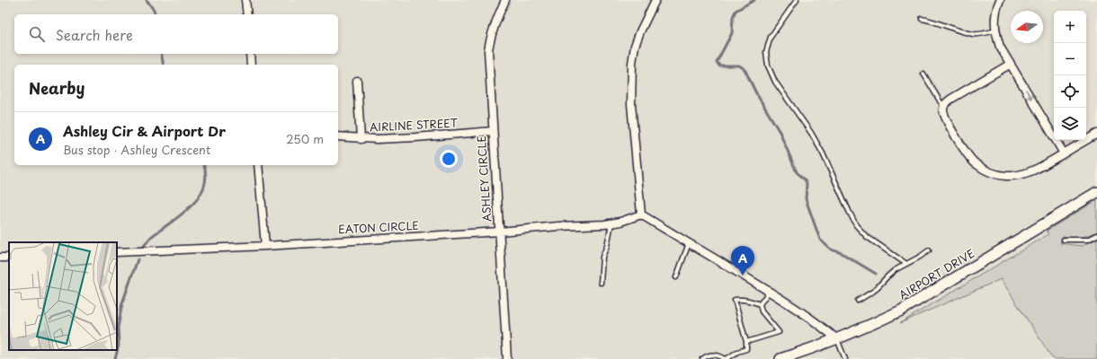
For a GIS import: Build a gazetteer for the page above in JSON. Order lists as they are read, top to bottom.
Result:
{
  "streets": {
    "street": [
      "AIRLINE STREET",
      "ASHLEY CIRCLE",
      "EATON CIRCLE",
      "AIRPORT DRIVE"
    ]
  },
  "crossings": [
    ["AIRLINE STREET", "ASHLEY CIRCLE"],
    ["ASHLEY CIRCLE", "EATON CIRCLE"]
  ],
  "north": "left",
  "page": {
    "map_buttons": ["+", "−"],
    "search": "Search here",
    "heading": "Nearby",
    "list": [
      {
        "mark": "A",
        "name": "Ashley Cir & Airport Dr",
        "note": "Bus stop · Ashley Crescent",
        "value": "250 m"
      }
    ],
    "pins": "A"
  }
}
